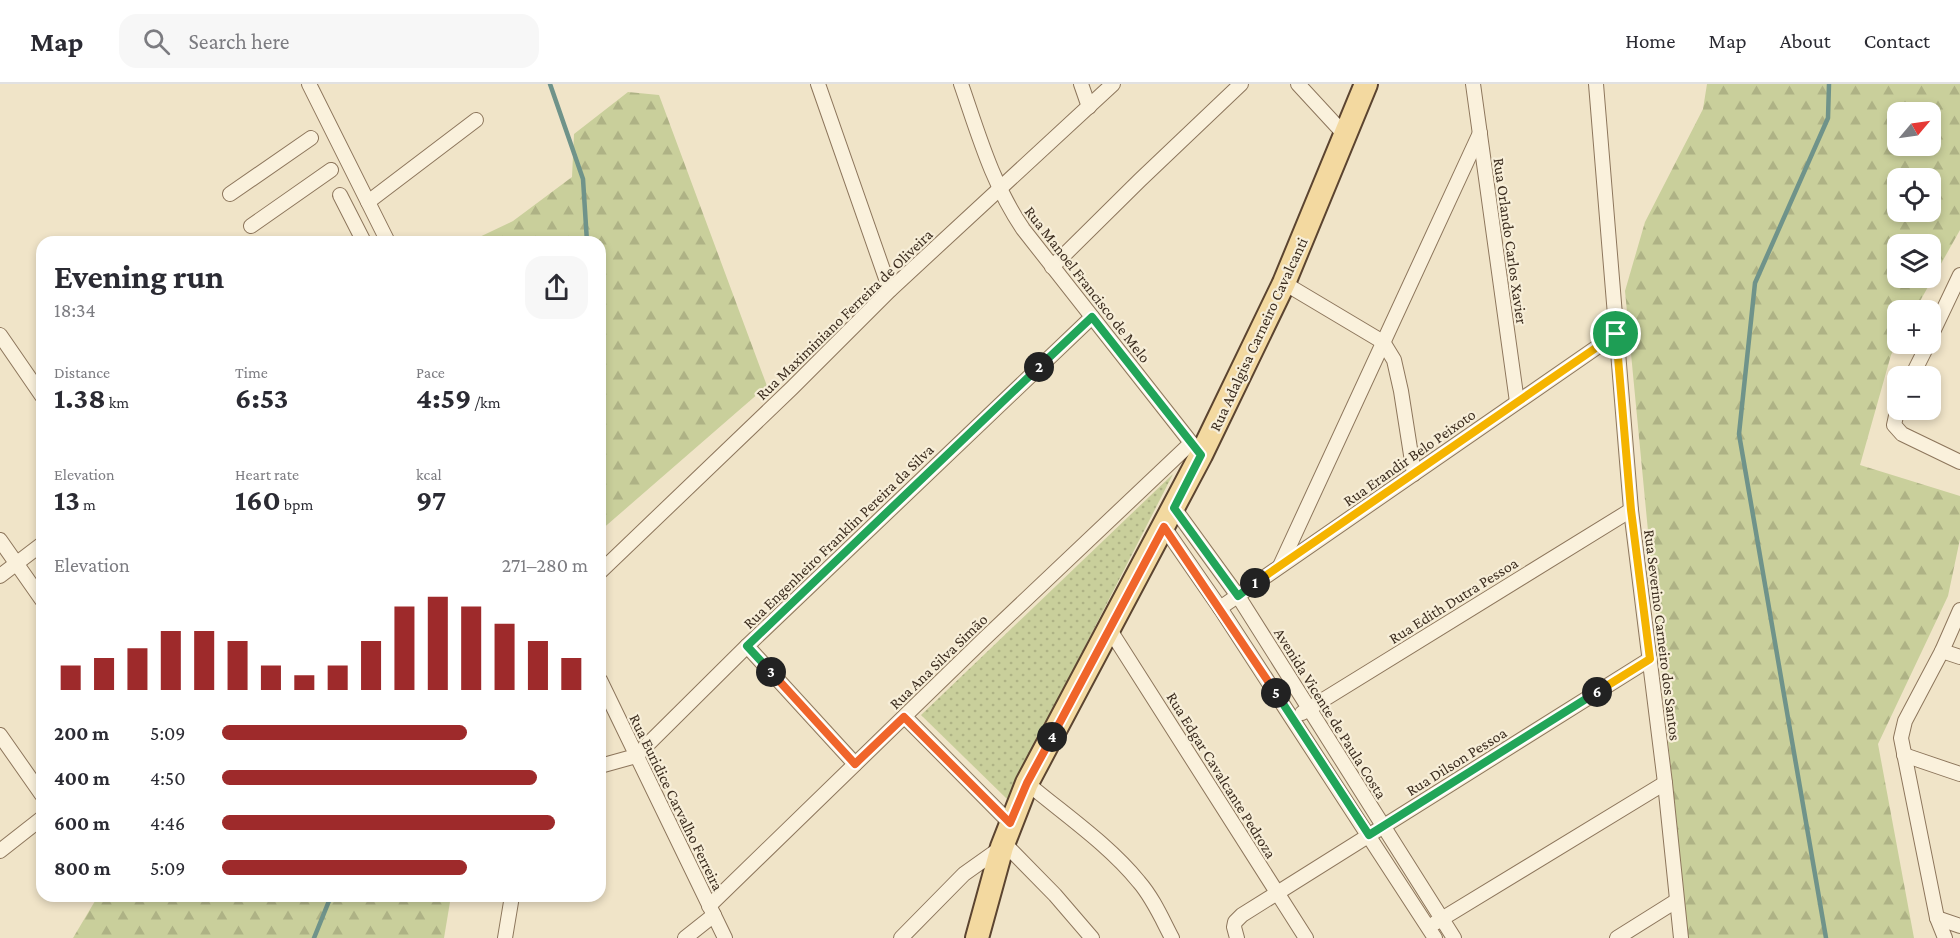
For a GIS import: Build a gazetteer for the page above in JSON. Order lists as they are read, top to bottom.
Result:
{
  "streets": {
    "main road": ["Rua Adalgisa Carneiro Cavalcanti"],
    "street": [
      "Rua Orlando Carlos Xavier",
      "Rua Manoel Francisco de Melo",
      "Rua Maximiniano Ferreira de Oliveira",
      "Rua Erandir Belo Peixoto",
      "Rua Engenheiro Franklin Pereira da Silva",
      "Rua Edith Dutra Pessoa",
      "Rua Severino Carneiro dos Santos",
      "Rua Ana Silva Simão",
      "Avenida Vicente de Paula Costa",
      "Rua Dilson Pessoa",
      "Rua Edgar Cavalcante Pedroza",
      "Rua Euridice Carvalho Ferreira"
    ]
  },
  "crossings": [
    ["Rua Orlando Carlos Xavier", "Rua Erandir Belo Peixoto"],
    ["Rua Manoel Francisco de Melo", "Rua Maximiniano Ferreira de Oliveira"],
    ["Rua Manoel Francisco de Melo", "Rua Adalgisa Carneiro Cavalcanti"],
    ["Rua Manoel Francisco de Melo", "Rua Engenheiro Franklin Pereira da Silva"],
    ["Rua Manoel Francisco de Melo", "Rua Ana Silva Simão"],
    ["Rua Adalgisa Carneiro Cavalcanti", "Rua Ana Silva Simão"],
    ["Rua Adalgisa Carneiro Cavalcanti", "Avenida Vicente de Paula Costa"],
    ["Rua Adalgisa Carneiro Cavalcanti", "Rua Edgar Cavalcante Pedroza"],
    ["Rua Erandir Belo Peixoto", "Rua Severino Carneiro dos Santos"],
    ["Rua Erandir Belo Peixoto", "Avenida Vicente de Paula Costa"],
    ["Rua Engenheiro Franklin Pereira da Silva", "Rua Euridice Carvalho Ferreira"],
    ["Rua Edith Dutra Pessoa", "Rua Severino Carneiro dos Santos"],
    ["Rua Edith Dutra Pessoa", "Avenida Vicente de Paula Costa"],
    ["Rua Severino Carneiro dos Santos", "Rua Dilson Pessoa"],
    ["Rua Ana Silva Simão", "Rua Euridice Carvalho Ferreira"],
    ["Avenida Vicente de Paula Costa", "Rua Dilson Pessoa"],
    ["Rua Dilson Pessoa", "Rua Edgar Cavalcante Pedroza"]
  ],
  "north": "top right",
  "page": {
    "header": "Map",
    "search": "Search here",
    "nav": [
      "Home",
      "Map",
      "About",
      "Contact"
    ],
    "map_buttons": ["+", "−"],
    "heading": ["Evening run", "18:34"],
    "stats": [
      ["Distance", "1.38 km"],
      ["Time", "6:53"],
      ["Pace", "4:59 /km"],
      ["Elevation", "13 m"],
      ["Heart rate", "160 bpm"],
      ["kcal", "97"]
    ],
    "pins": [
      "2",
      "1",
      "3",
      "6",
      "5",
      "4"
    ],
    "chart": ["Elevation", "271–280 m"],
    "list": [
      {
        "name": "200 m",
        "note": "5:09"
      },
      {
        "name": "400 m",
        "note": "4:50"
      },
      {
        "name": "600 m",
        "note": "4:46"
      },
      {
        "name": "800 m",
        "note": "5:09"
      }
    ]
  }
}
